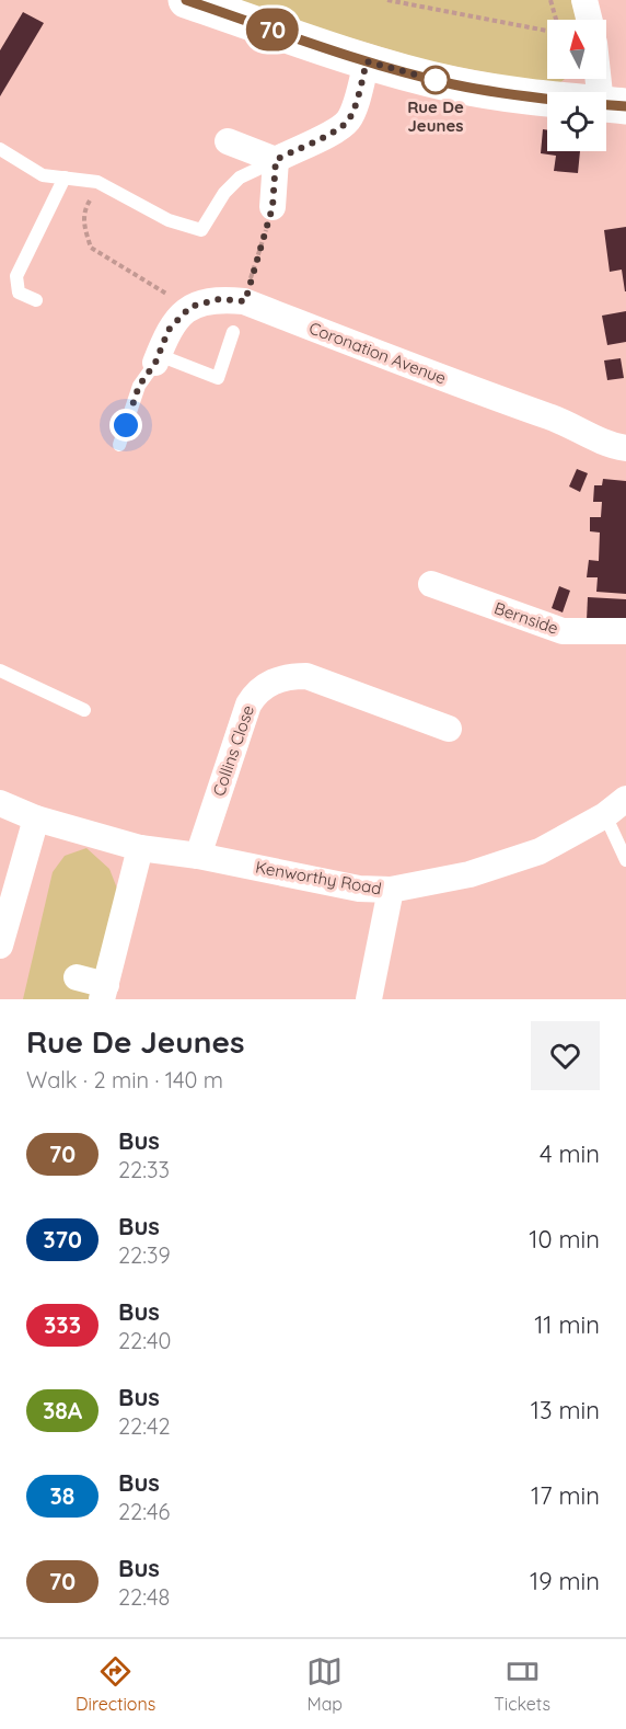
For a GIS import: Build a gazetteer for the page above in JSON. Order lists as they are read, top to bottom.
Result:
{
  "streets": {
    "street": [
      "Coronation Avenue",
      "Bernside",
      "Collins Close",
      "Kenworthy Road"
    ]
  },
  "crossings": [
    ["Collins Close", "Kenworthy Road"]
  ],
  "places": ["Rue De Jeunes"],
  "lines": ["bus line 70"],
  "north": "top",
  "page": {
    "on_map": "70",
    "heading": ["Rue De Jeunes", "Walk · 2 min · 140 m"],
    "list": [
      {
        "mark": "70",
        "name": "Bus",
        "note": "22:33",
        "value": "4 min"
      },
      {
        "mark": "370",
        "name": "Bus",
        "note": "22:39",
        "value": "10 min"
      },
      {
        "mark": "333",
        "name": "Bus",
        "note": "22:40",
        "value": "11 min"
      },
      {
        "mark": "38A",
        "name": "Bus",
        "note": "22:42",
        "value": "13 min"
      },
      {
        "mark": "38",
        "name": "Bus",
        "note": "22:46",
        "value": "17 min"
      },
      {
        "mark": "70",
        "name": "Bus",
        "note": "22:48",
        "value": "19 min"
      }
    ],
    "tabs": ["Directions", "Map", "Tickets"]
  }
}
